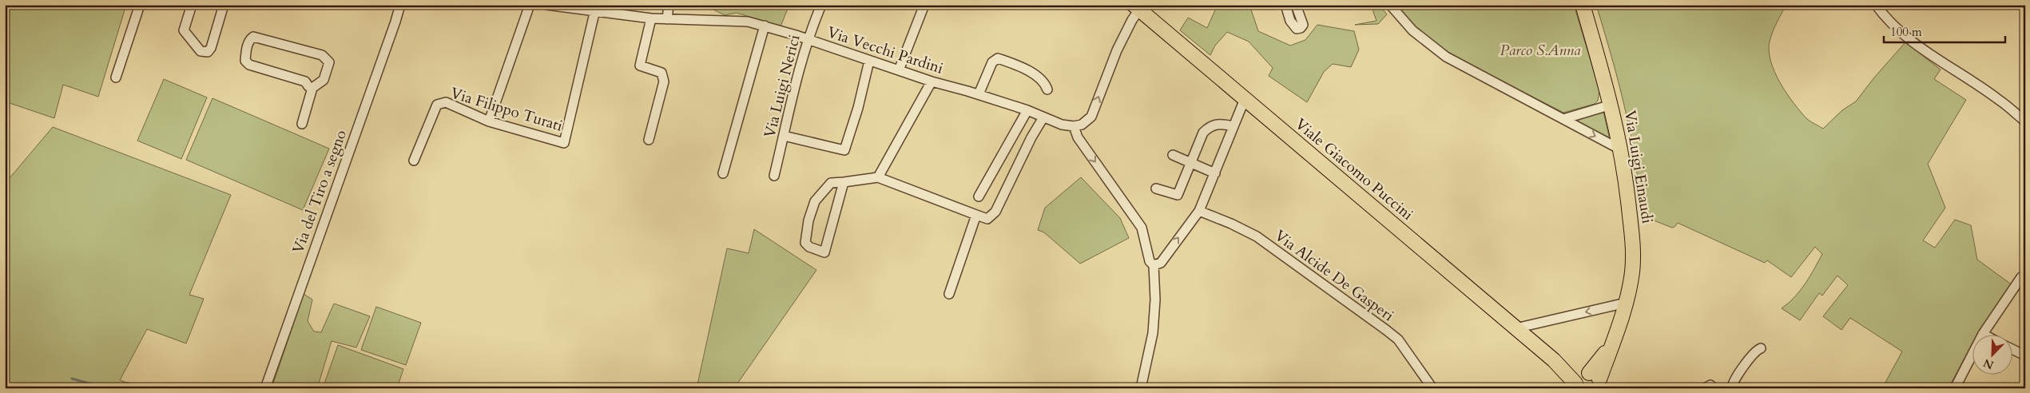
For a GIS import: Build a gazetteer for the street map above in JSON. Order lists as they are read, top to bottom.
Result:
{
  "streets": {
    "main road": ["Via Luigi Einaudi", "Viale Giacomo Puccini"],
    "street": [
      "Via Vecchi Pardini",
      "Via Luigi Nerici",
      "Via Filippo Turati",
      "Via del Tiro a segno",
      "Via Alcide De Gasperi"
    ]
  },
  "crossings": [
    ["Via Vecchi Pardini", "Via Luigi Nerici"],
    ["Via Vecchi Pardini", "Via Filippo Turati"],
    ["Via Luigi Einaudi", "Viale Giacomo Puccini"]
  ],
  "parks": ["Parco S.Anna"],
  "scale_bar": "100 m",
  "north": "bottom left"
}
